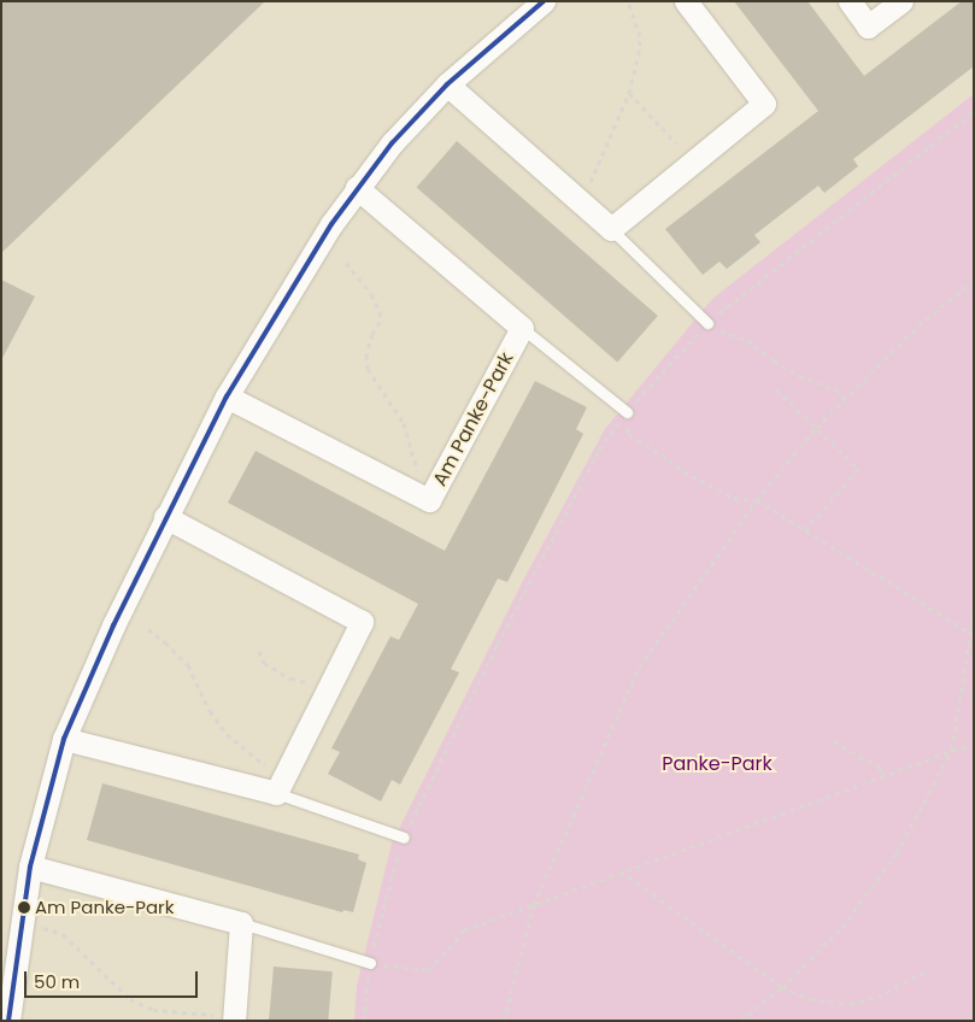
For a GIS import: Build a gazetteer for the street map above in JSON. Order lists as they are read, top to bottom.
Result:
{
  "streets": {
    "street": ["Am Panke-Park"]
  },
  "parks": ["Panke-Park"],
  "places": ["Am Panke-Park"],
  "scale_bar": "50 m"
}
